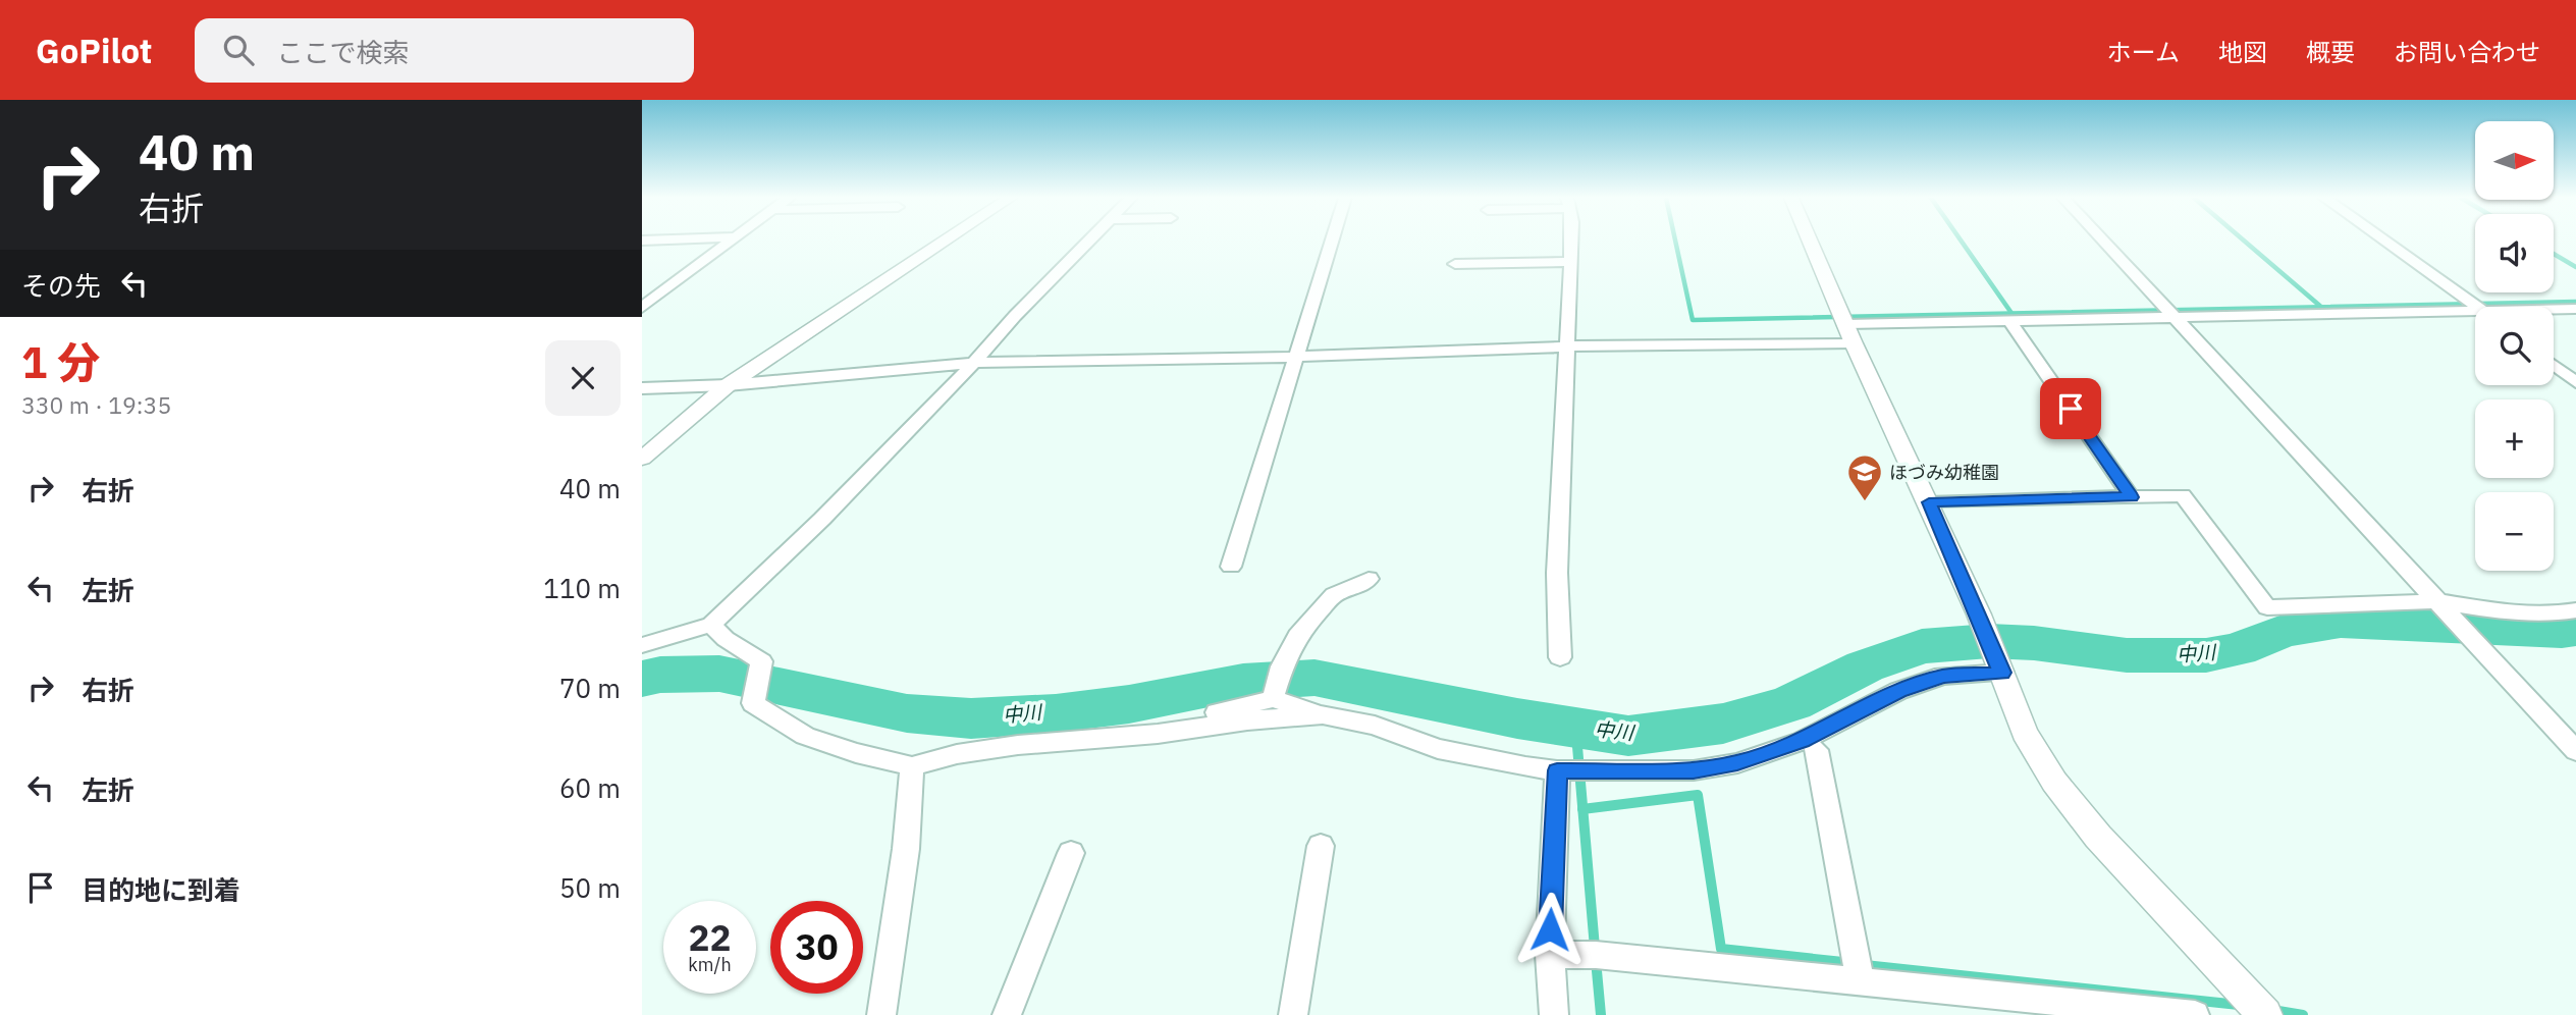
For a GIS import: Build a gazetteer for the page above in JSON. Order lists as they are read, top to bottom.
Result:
{
  "water": ["中川"],
  "places": {
    "school or university": ["ほづみ幼稚園"]
  },
  "north": "right",
  "page": {
    "header": "GoPilot",
    "search": "ここで検索",
    "nav": [
      "ホーム",
      "地図",
      "概要",
      "お問い合わせ"
    ],
    "turn": ["40 m", "右折"],
    "map_buttons": ["+", "−"],
    "then": "その先",
    "heading": ["1 分", "330 m · 19:35"],
    "list": [
      {
        "name": "右折",
        "value": "40 m"
      },
      {
        "name": "左折",
        "value": "110 m"
      },
      {
        "name": "右折",
        "value": "70 m"
      },
      {
        "name": "左折",
        "value": "60 m"
      },
      {
        "name": "目的地に到着",
        "value": "50 m"
      }
    ],
    "speed": "22 km/h",
    "limit": "30"
  }
}
